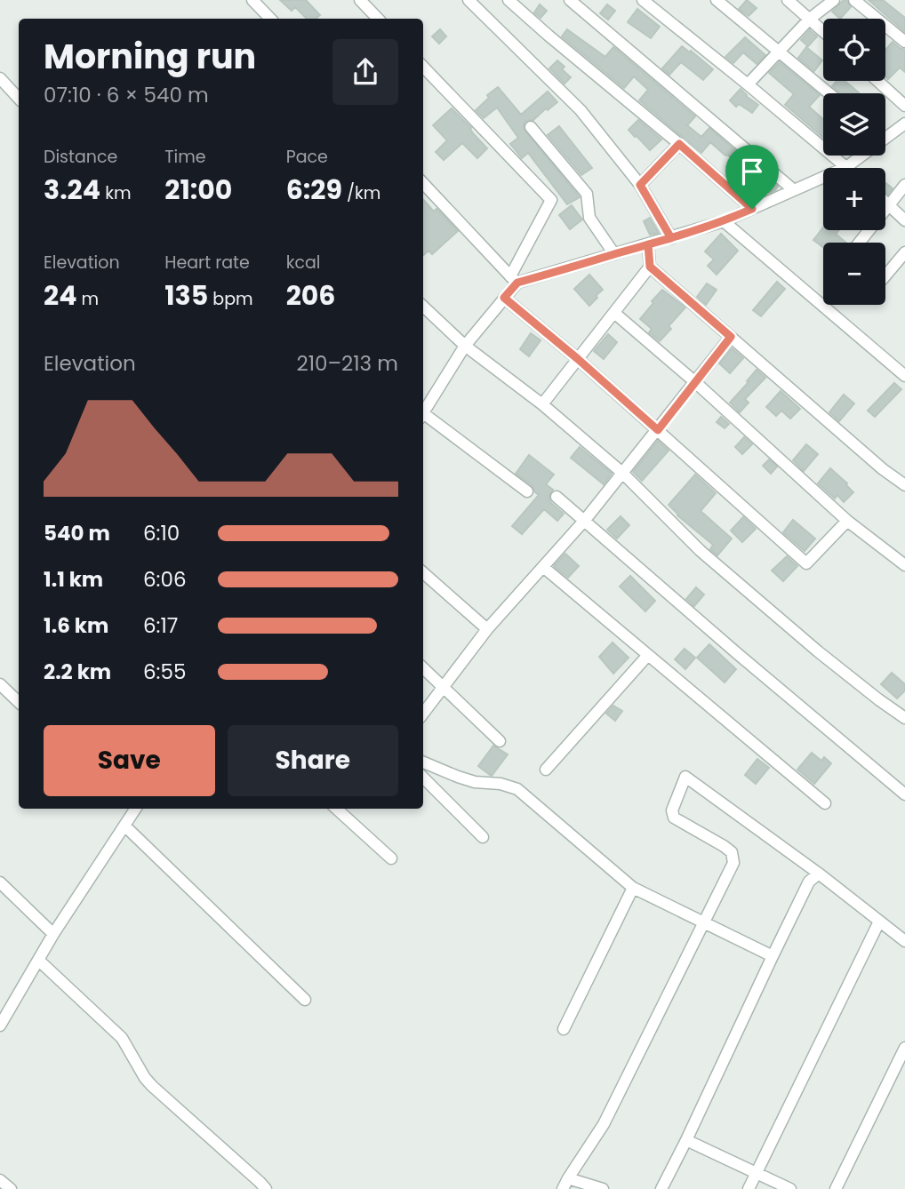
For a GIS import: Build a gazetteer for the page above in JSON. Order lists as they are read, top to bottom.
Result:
{
  "page": {
    "map_buttons": ["+", "−"],
    "heading": ["Morning run", "07:10 · 6 × 540 m"],
    "stats": [
      ["Distance", "3.24 km"],
      ["Time", "21:00"],
      ["Pace", "6:29 /km"],
      ["Elevation", "24 m"],
      ["Heart rate", "135 bpm"],
      ["kcal", "206"]
    ],
    "chart": ["Elevation", "210–213 m"],
    "list": [
      {
        "name": "540 m",
        "note": "6:10"
      },
      {
        "name": "1.1 km",
        "note": "6:06"
      },
      {
        "name": "1.6 km",
        "note": "6:17"
      },
      {
        "name": "2.2 km",
        "note": "6:55"
      }
    ],
    "buttons": ["Save", "Share"]
  }
}
